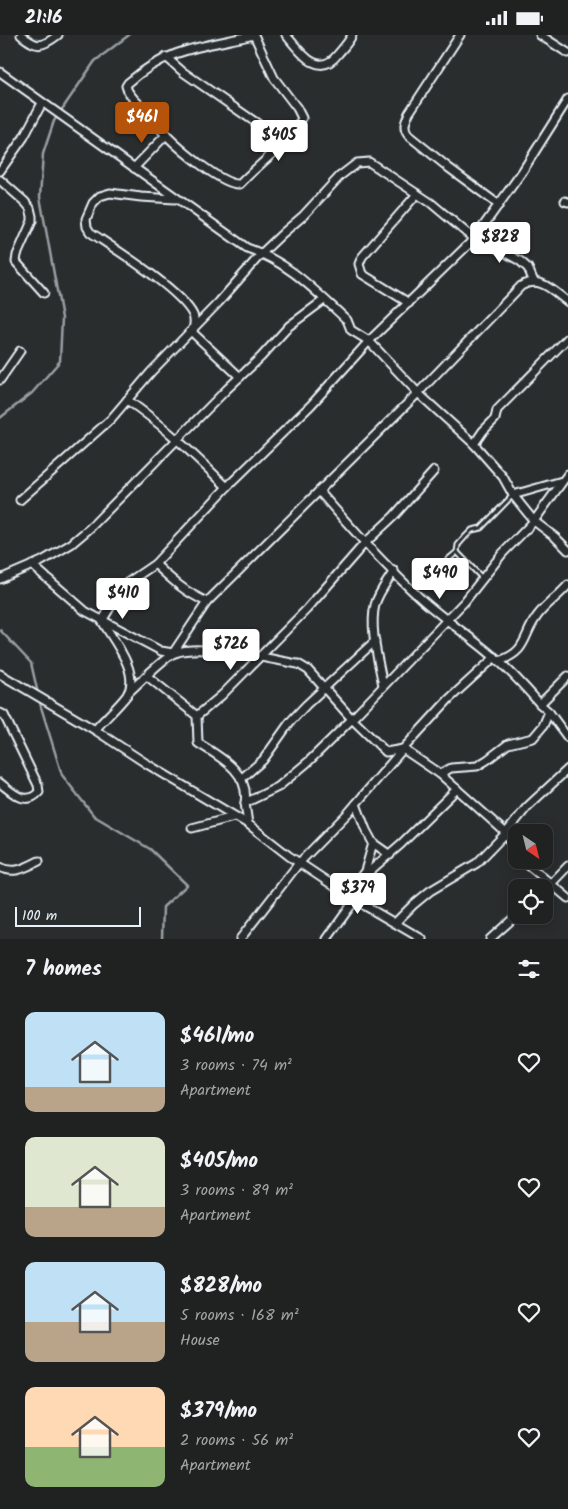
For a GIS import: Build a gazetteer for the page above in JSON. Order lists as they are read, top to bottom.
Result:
{
  "scale_bar": "100 m",
  "north": "bottom right",
  "page": {
    "status": "21:16",
    "price": [
      "$461",
      "$405",
      "$828",
      "$490",
      "$410",
      "$726",
      "$379"
    ],
    "scale": "100 m",
    "heading": "7 homes",
    "list": [
      {
        "name": "$461/mo",
        "note": "3 rooms · 74 m² · Apartment"
      },
      {
        "name": "$405/mo",
        "note": "3 rooms · 89 m² · Apartment"
      },
      {
        "name": "$828/mo",
        "note": "5 rooms · 168 m² · House"
      },
      {
        "name": "$379/mo",
        "note": "2 rooms · 56 m² · Apartment"
      }
    ]
  }
}
